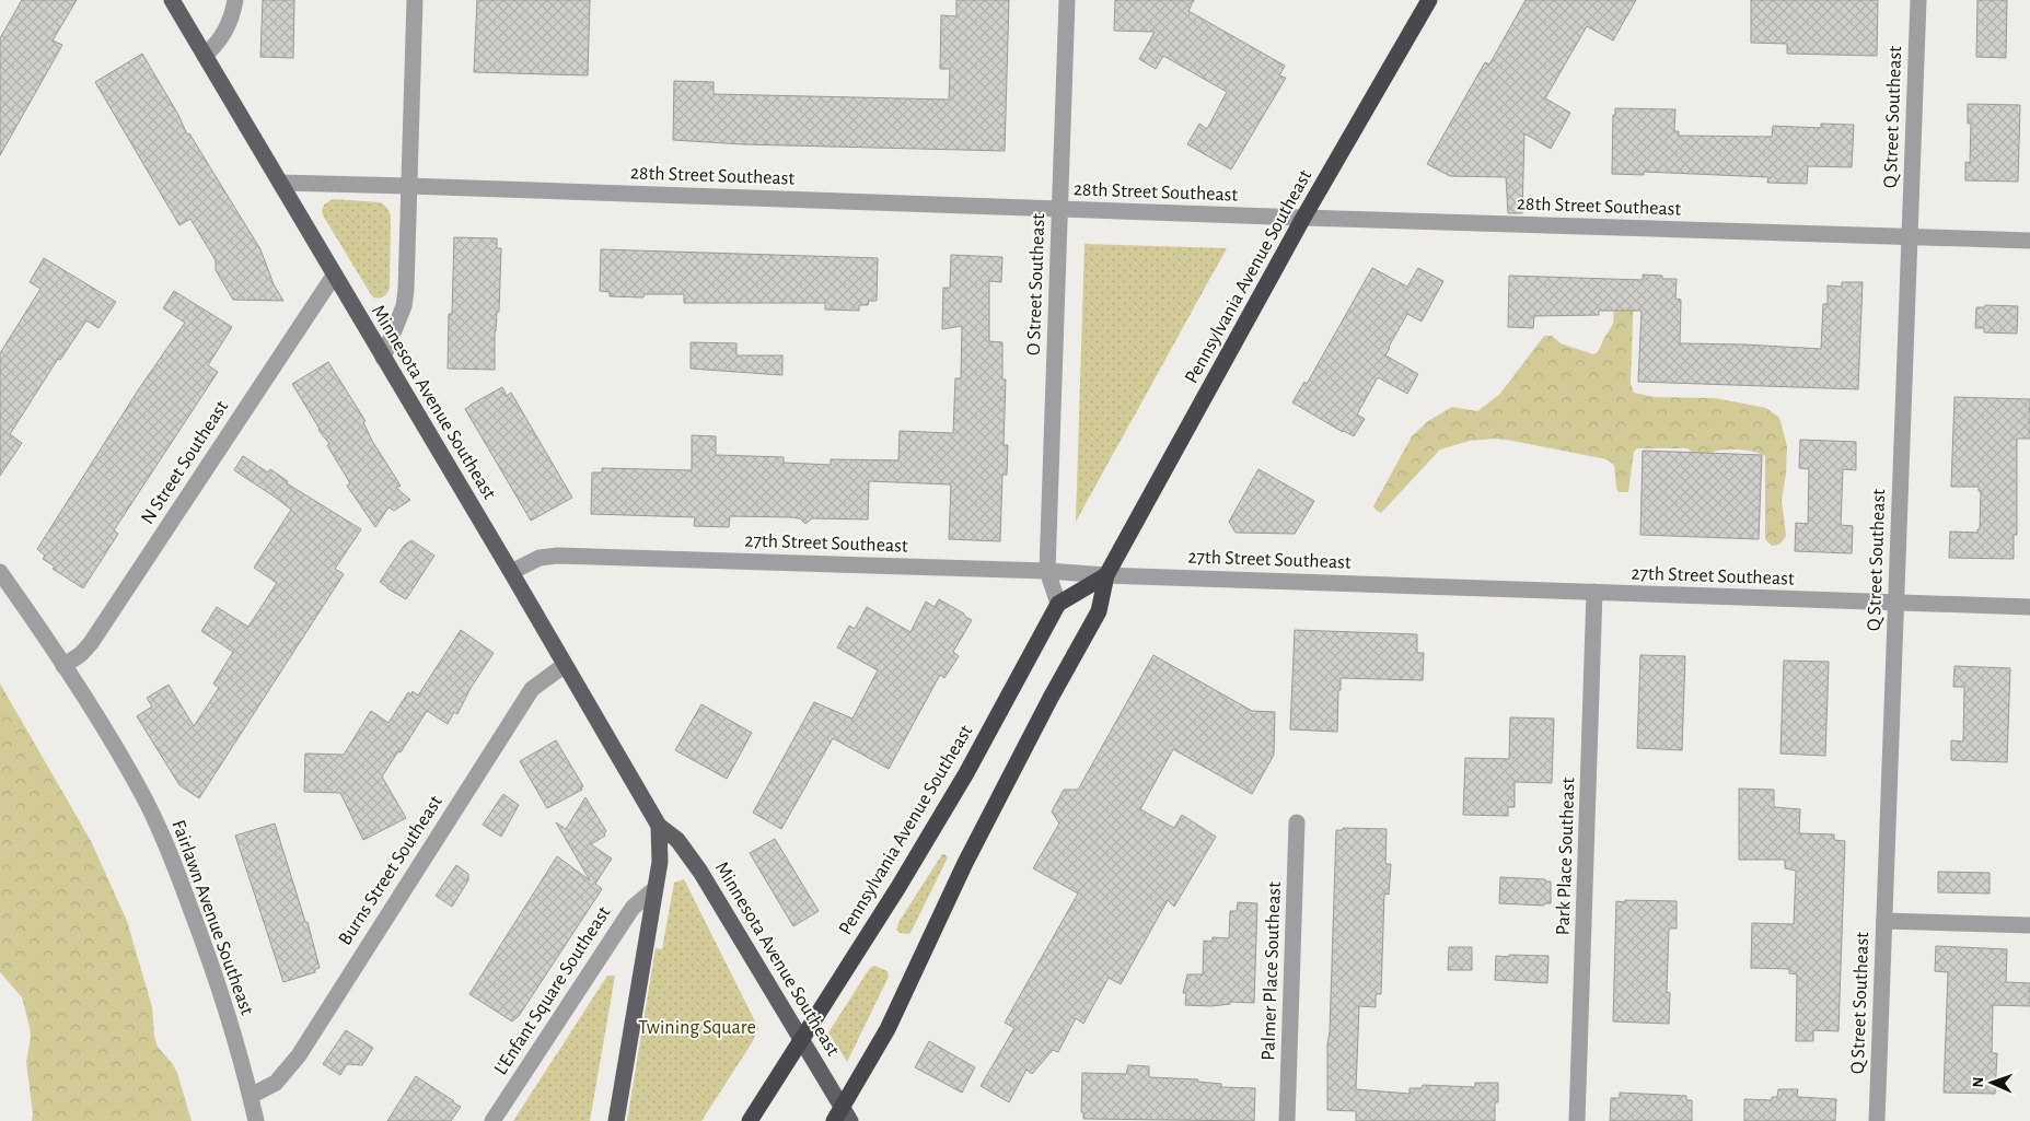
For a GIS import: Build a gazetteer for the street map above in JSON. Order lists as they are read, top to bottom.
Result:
{
  "streets": {
    "highway": ["Pennsylvania Avenue Southeast"],
    "main road": ["Minnesota Avenue Southeast"],
    "street": [
      "Q Street Southeast",
      "28th Street Southeast",
      "O Street Southeast",
      "N Street Southeast",
      "27th Street Southeast",
      "Park Place Southeast",
      "Burns Street Southeast",
      "Fairlawn Avenue Southeast",
      "Palmer Place Southeast",
      "L'Enfant Square Southeast"
    ]
  },
  "crossings": [
    ["Q Street Southeast", "28th Street Southeast"],
    ["Q Street Southeast", "27th Street Southeast"],
    ["28th Street Southeast", "Pennsylvania Avenue Southeast"],
    ["28th Street Southeast", "O Street Southeast"],
    ["28th Street Southeast", "Minnesota Avenue Southeast"],
    ["Pennsylvania Avenue Southeast", "Minnesota Avenue Southeast"],
    ["Pennsylvania Avenue Southeast", "27th Street Southeast"],
    ["O Street Southeast", "27th Street Southeast"],
    ["Minnesota Avenue Southeast", "N Street Southeast"],
    ["Minnesota Avenue Southeast", "27th Street Southeast"],
    ["Minnesota Avenue Southeast", "Burns Street Southeast"],
    ["Minnesota Avenue Southeast", "L'Enfant Square Southeast"],
    ["N Street Southeast", "Fairlawn Avenue Southeast"],
    ["27th Street Southeast", "Park Place Southeast"],
    ["Burns Street Southeast", "Fairlawn Avenue Southeast"]
  ],
  "parks": ["Twining Square"],
  "north": "left"
}
